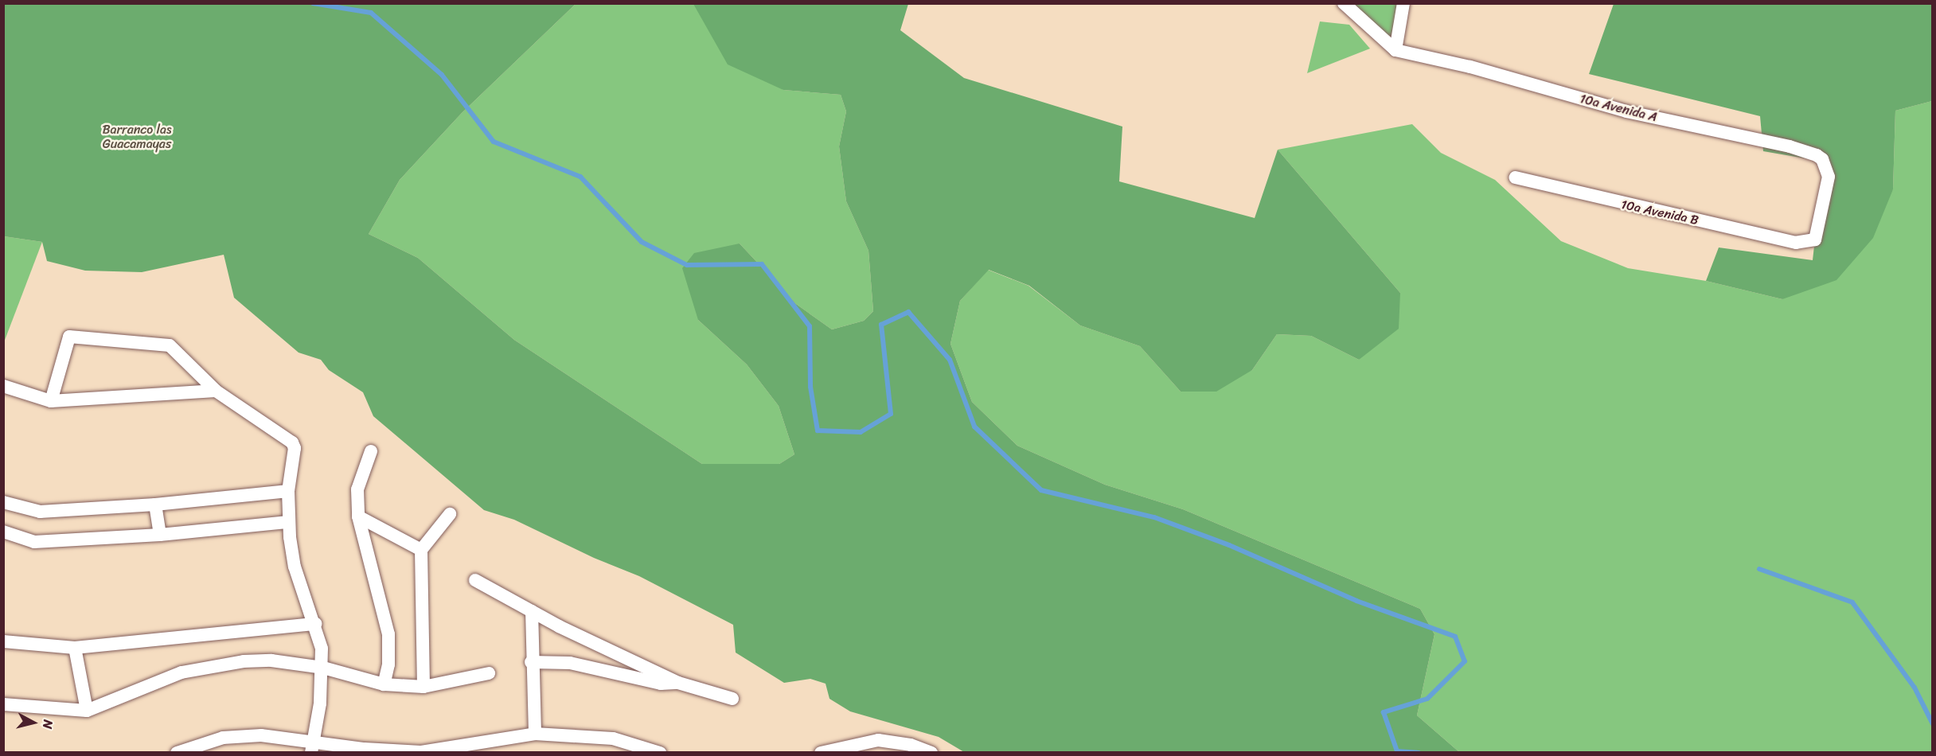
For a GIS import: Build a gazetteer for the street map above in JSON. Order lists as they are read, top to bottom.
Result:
{
  "streets": {
    "street": ["10a Avenida A", "10a Avenida B"]
  },
  "crossings": [
    ["10a Avenida A", "10a Avenida B"]
  ],
  "parks": ["Barranco las Guacamayas"],
  "north": "right"
}
